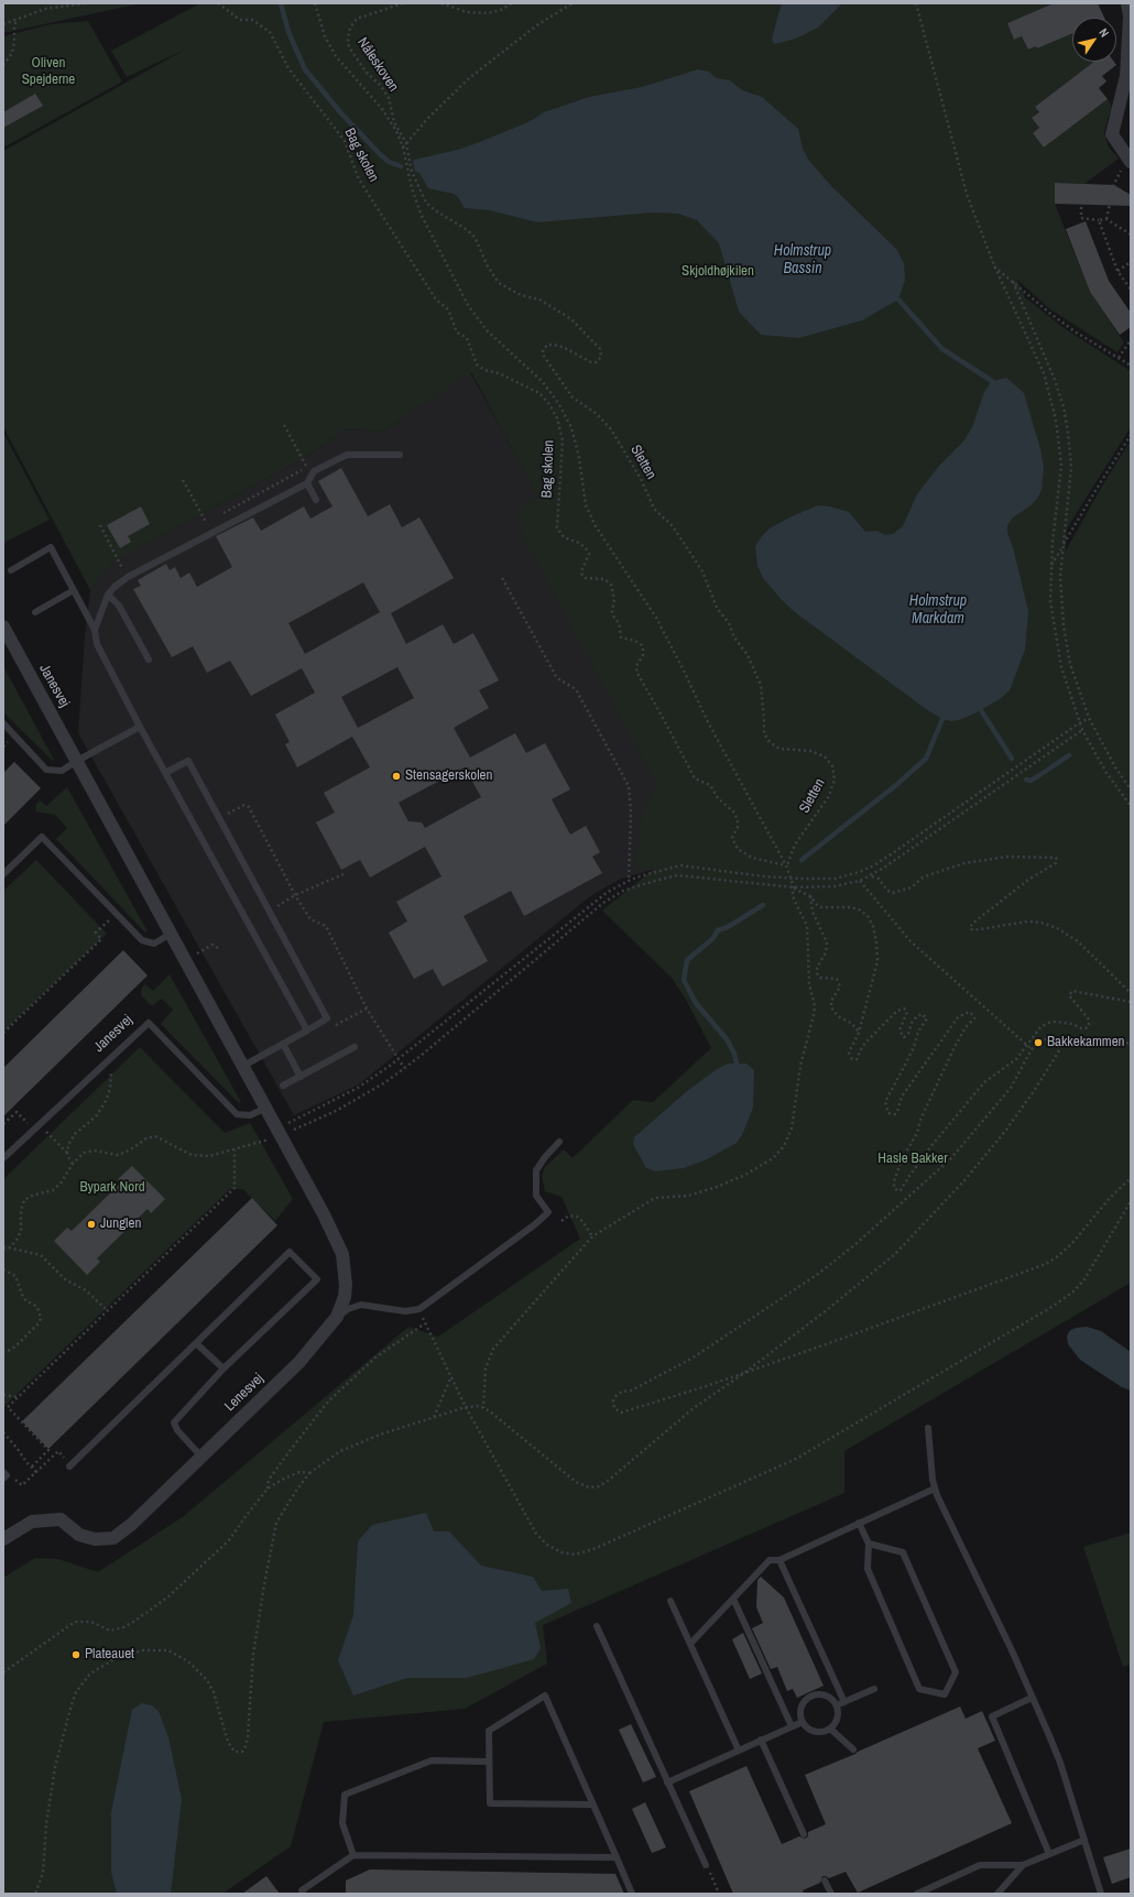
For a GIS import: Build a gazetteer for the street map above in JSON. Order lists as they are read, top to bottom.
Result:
{
  "streets": {
    "street": ["Janesvej", "Lenesvej"],
    "path": ["Nåleskoven", "Bag skolen", "Sletten"]
  },
  "crossings": [
    ["Nåleskoven", "Sletten"],
    ["Bag skolen", "Sletten"],
    ["Janesvej", "Lenesvej"]
  ],
  "water": ["Holmstrup Bassin", "Holmstrup Markdam"],
  "parks": [
    "Oliven Spejderne",
    "Skjoldhøjkilen",
    "Hasle Bakker",
    "Bypark Nord"
  ],
  "places": [
    "Stensagerskolen",
    "Bakkekammen",
    "Junglen",
    "Plateauet"
  ],
  "north": "top right"
}
